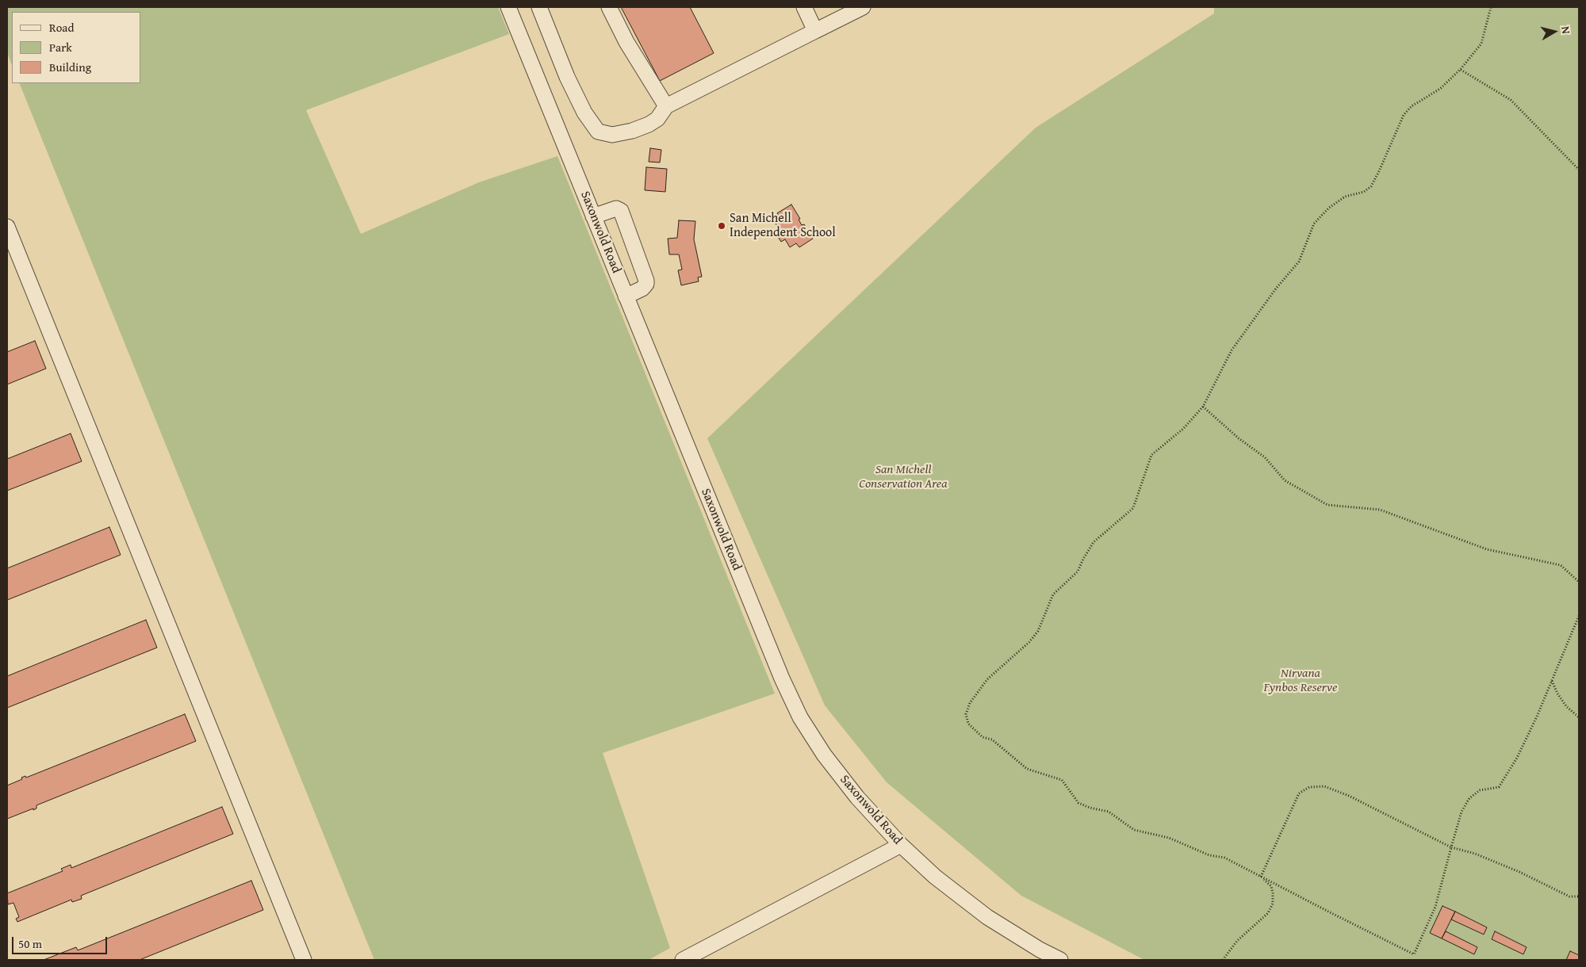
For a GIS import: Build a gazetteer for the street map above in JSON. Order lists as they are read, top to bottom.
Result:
{
  "streets": {
    "street": ["Saxonwold Road"]
  },
  "parks": ["San Michell Conservation Area", "Nirvana Fynbos Reserve"],
  "places": ["San Michell Independent School"],
  "legend": ["Road", "Park", "Building"],
  "scale_bar": "50 m",
  "north": "right"
}
